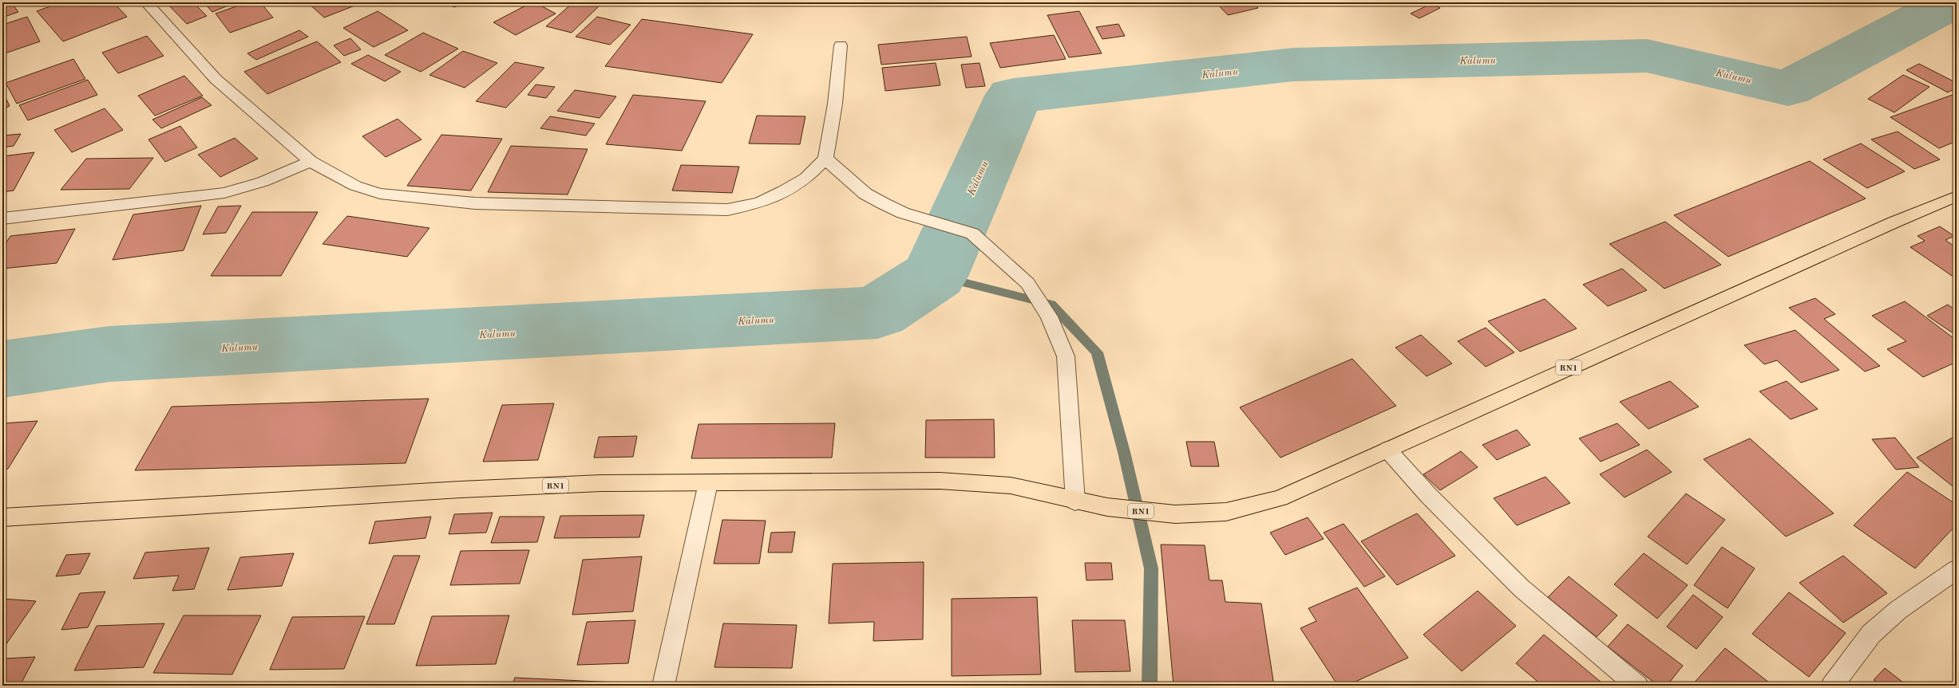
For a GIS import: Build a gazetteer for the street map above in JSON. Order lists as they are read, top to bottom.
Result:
{
  "streets": {
    "highway": ["RN1"]
  },
  "water": ["Kalumu"]
}
